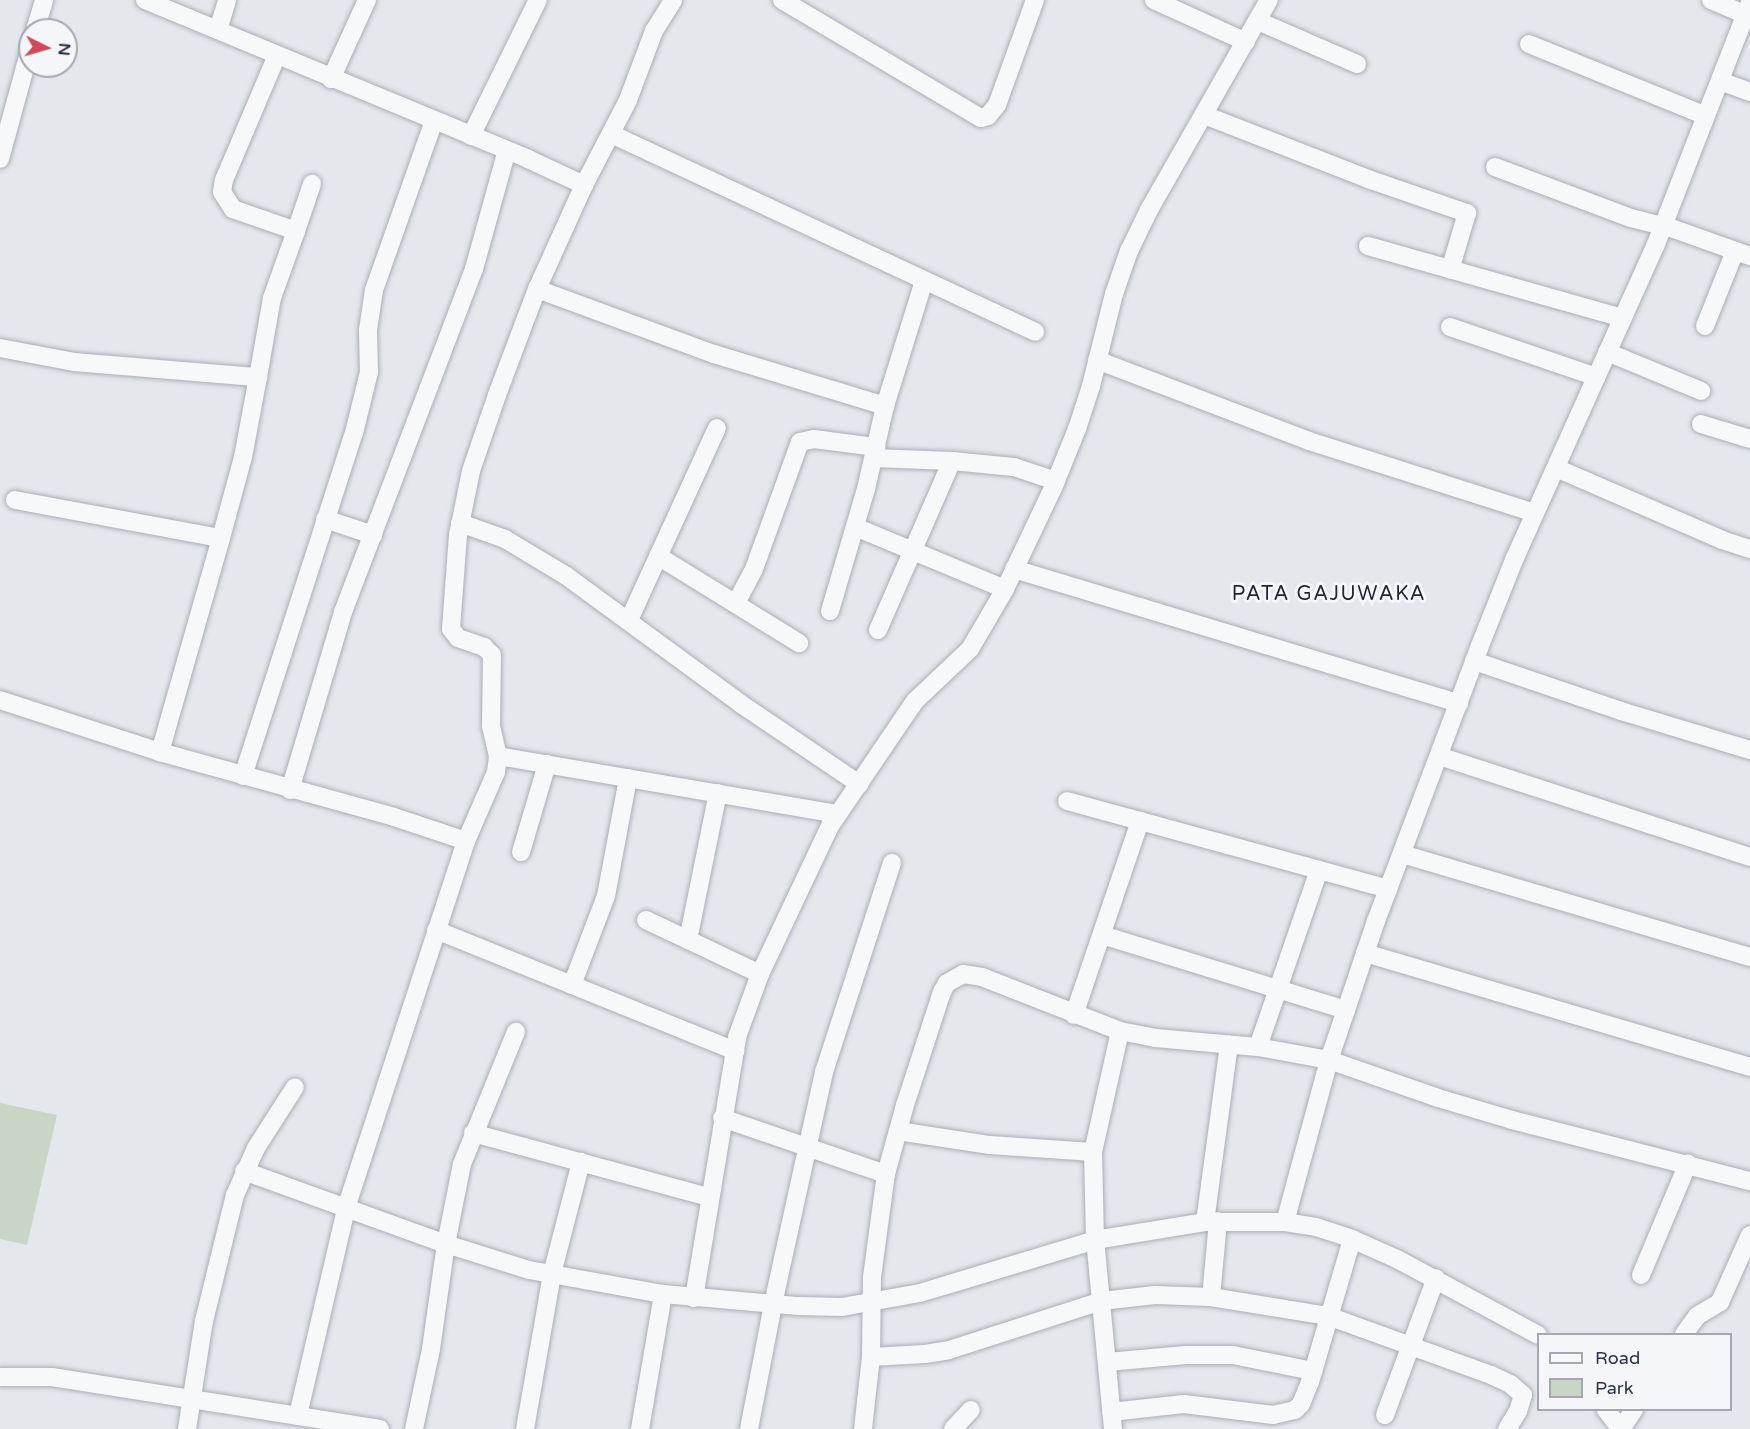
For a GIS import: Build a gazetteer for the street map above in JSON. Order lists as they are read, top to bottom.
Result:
{
  "districts": ["PATA GAJUWAKA"],
  "legend": ["Road", "Park"],
  "north": "right"
}
